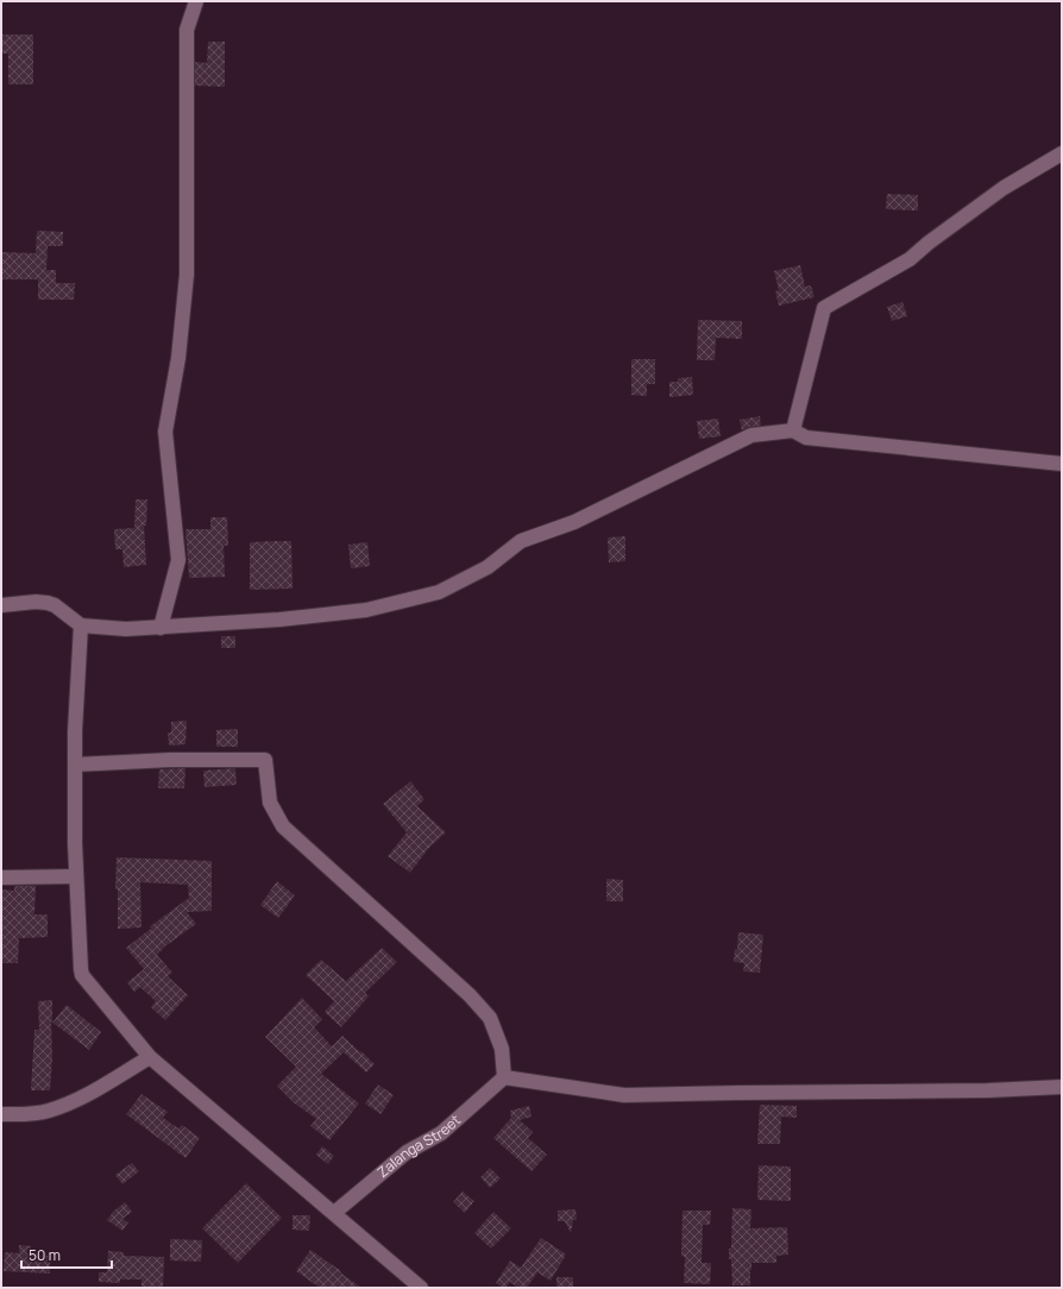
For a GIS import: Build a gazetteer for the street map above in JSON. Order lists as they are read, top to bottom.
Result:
{
  "streets": {
    "street": ["Zalanga Street"]
  },
  "scale_bar": "50 m"
}
